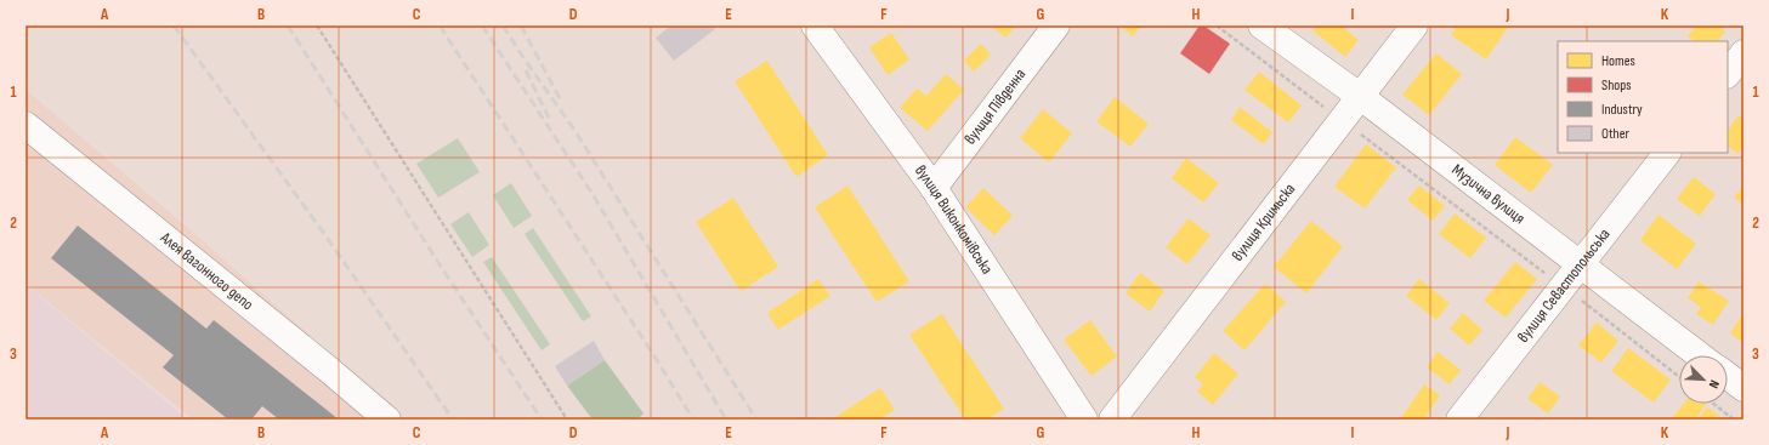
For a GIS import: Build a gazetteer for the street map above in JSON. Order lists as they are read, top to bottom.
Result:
{
  "streets": {
    "street": [
      "вулиця Південна",
      "Музична вулиця",
      "вулиця Виконкомівська",
      "вулиця Кримьска",
      "Алея вагонного депо",
      "вулиця Севастопольська"
    ]
  },
  "crossings": [
    ["вулиця Південна", "вулиця Виконкомівська"],
    ["Музична вулиця", "вулиця Кримьска"],
    ["Музична вулиця", "вулиця Севастопольська"]
  ],
  "legend": [
    "Homes",
    "Shops",
    "Industry",
    "Other"
  ],
  "north": "bottom right",
  "grid": {
    "columns": [
      "A",
      "B",
      "C",
      "D",
      "E",
      "F",
      "G",
      "H",
      "I",
      "J",
      "K"
    ],
    "rows": ["1", "2", "3"]
  }
}
